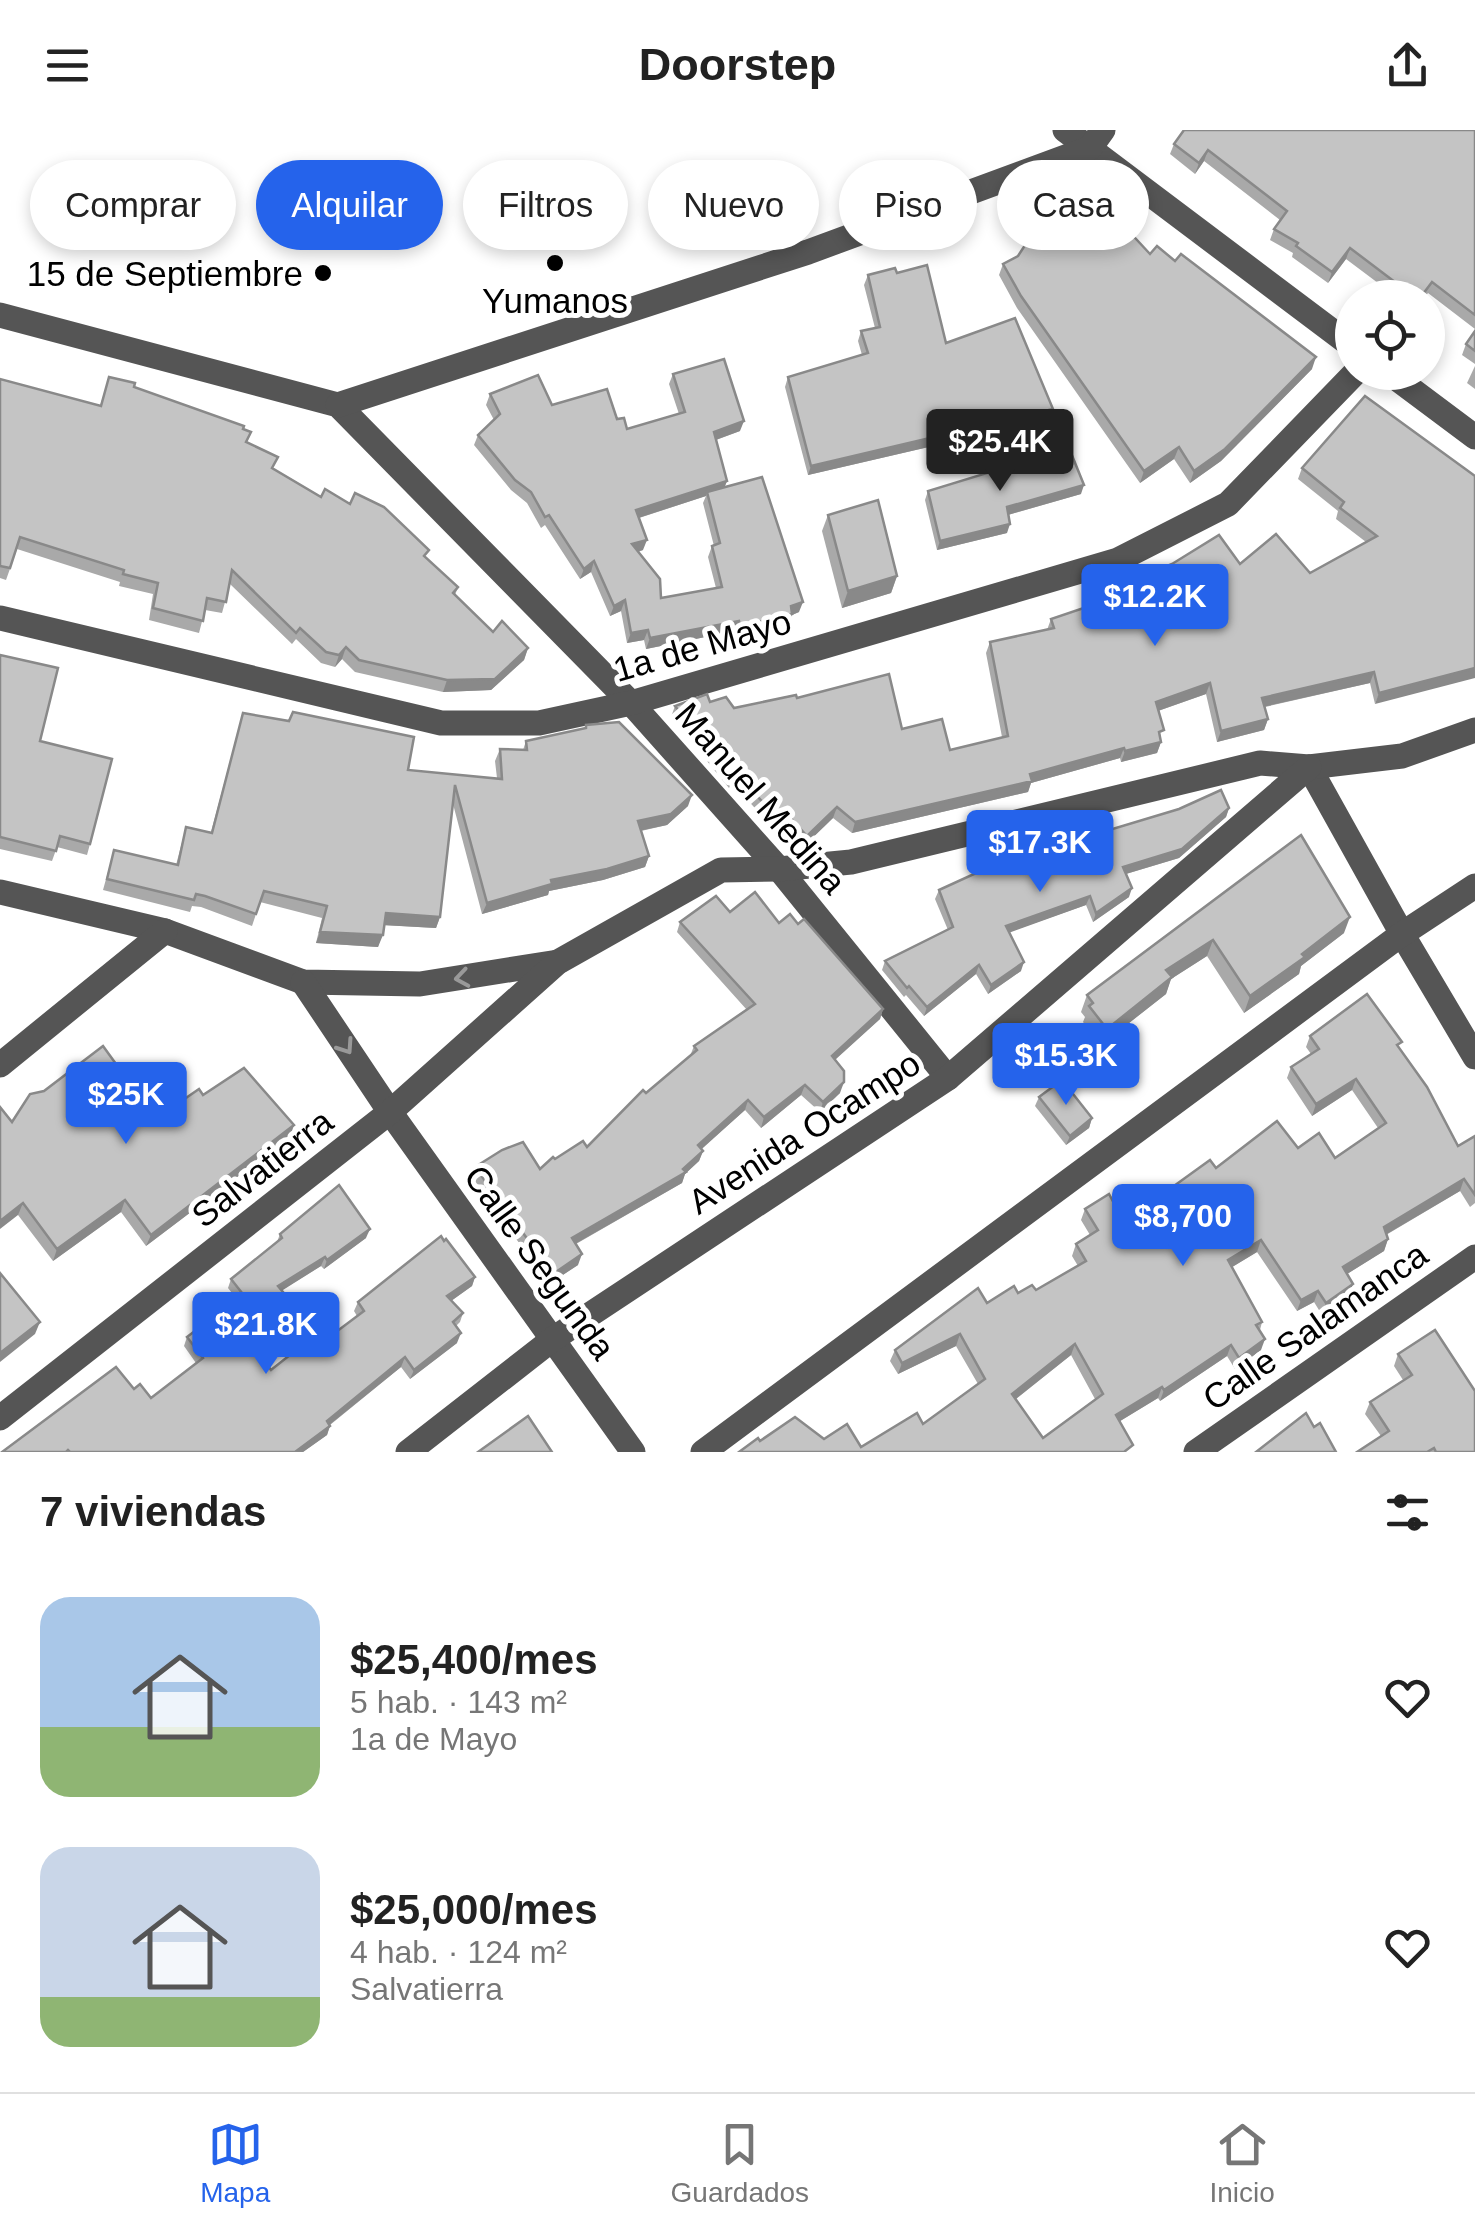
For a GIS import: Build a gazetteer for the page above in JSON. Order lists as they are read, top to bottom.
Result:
{
  "streets": {
    "street": [
      "1a de Mayo",
      "Manuel Medina",
      "Avenida Ocampo",
      "Salvatierra",
      "Calle Segunda",
      "Calle Salamanca"
    ]
  },
  "crossings": [
    ["1a de Mayo", "Manuel Medina"],
    ["Manuel Medina", "Avenida Ocampo"],
    ["Avenida Ocampo", "Calle Segunda"],
    ["Salvatierra", "Calle Segunda"]
  ],
  "places": ["Yumanos", "15 de Septiembre"],
  "page": {
    "header": "Doorstep",
    "chip": [
      "Comprar",
      "Alquilar",
      "Filtros",
      "Nuevo",
      "Piso",
      "Casa"
    ],
    "price": [
      "$25.4K",
      "$12.2K",
      "$17.3K",
      "$15.3K",
      "$25K",
      "$8,700",
      "$21.8K"
    ],
    "heading": "7 viviendas",
    "list": [
      {
        "name": "$25,400/mes",
        "note": "5 hab. · 143 m² · 1a de Mayo"
      },
      {
        "name": "$25,000/mes",
        "note": "4 hab. · 124 m² · Salvatierra"
      }
    ],
    "tabs": ["Mapa", "Guardados", "Inicio"]
  }
}
